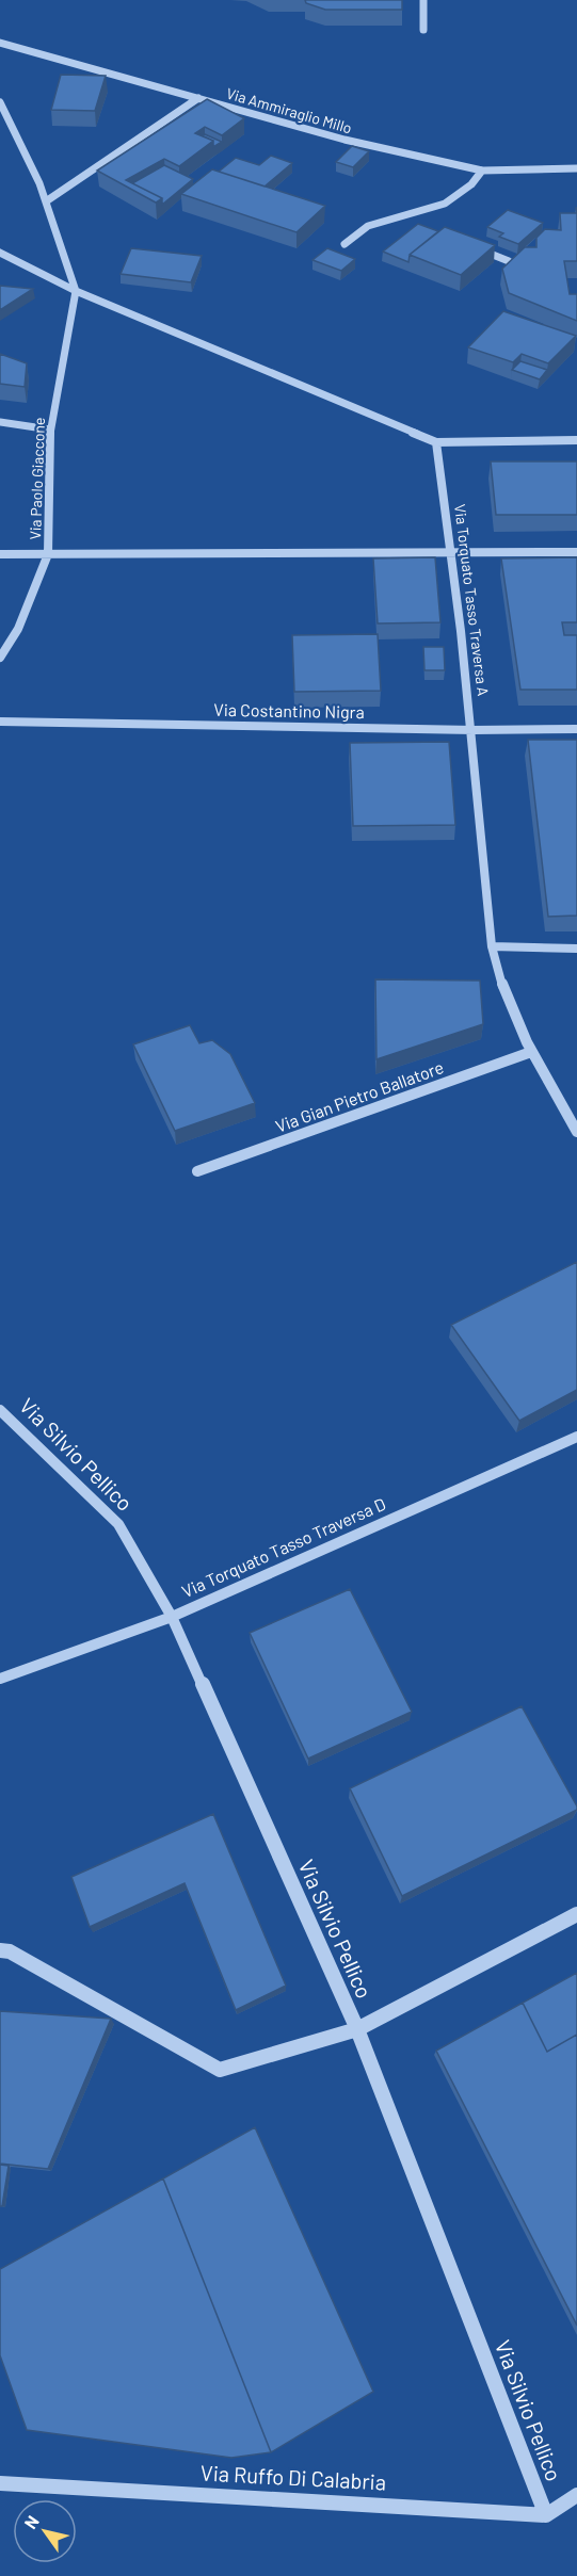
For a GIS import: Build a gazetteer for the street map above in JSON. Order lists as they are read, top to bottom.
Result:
{
  "streets": {
    "street": [
      "Via Ammiraglio Millo",
      "Via Paolo Giaccone",
      "Via Torquato Tasso Traversa A",
      "Via Costantino Nigra",
      "Via Gian Pietro Ballatore",
      "Via Silvio Pellico",
      "Via Torquato Tasso Traversa D",
      "Via Ruffo Di Calabria"
    ]
  },
  "crossings": [
    ["Via Torquato Tasso Traversa A", "Via Costantino Nigra"],
    ["Via Torquato Tasso Traversa A", "Via Gian Pietro Ballatore"],
    ["Via Silvio Pellico", "Via Torquato Tasso Traversa D"],
    ["Via Silvio Pellico", "Via Ruffo Di Calabria"]
  ],
  "north": "top left"
}
